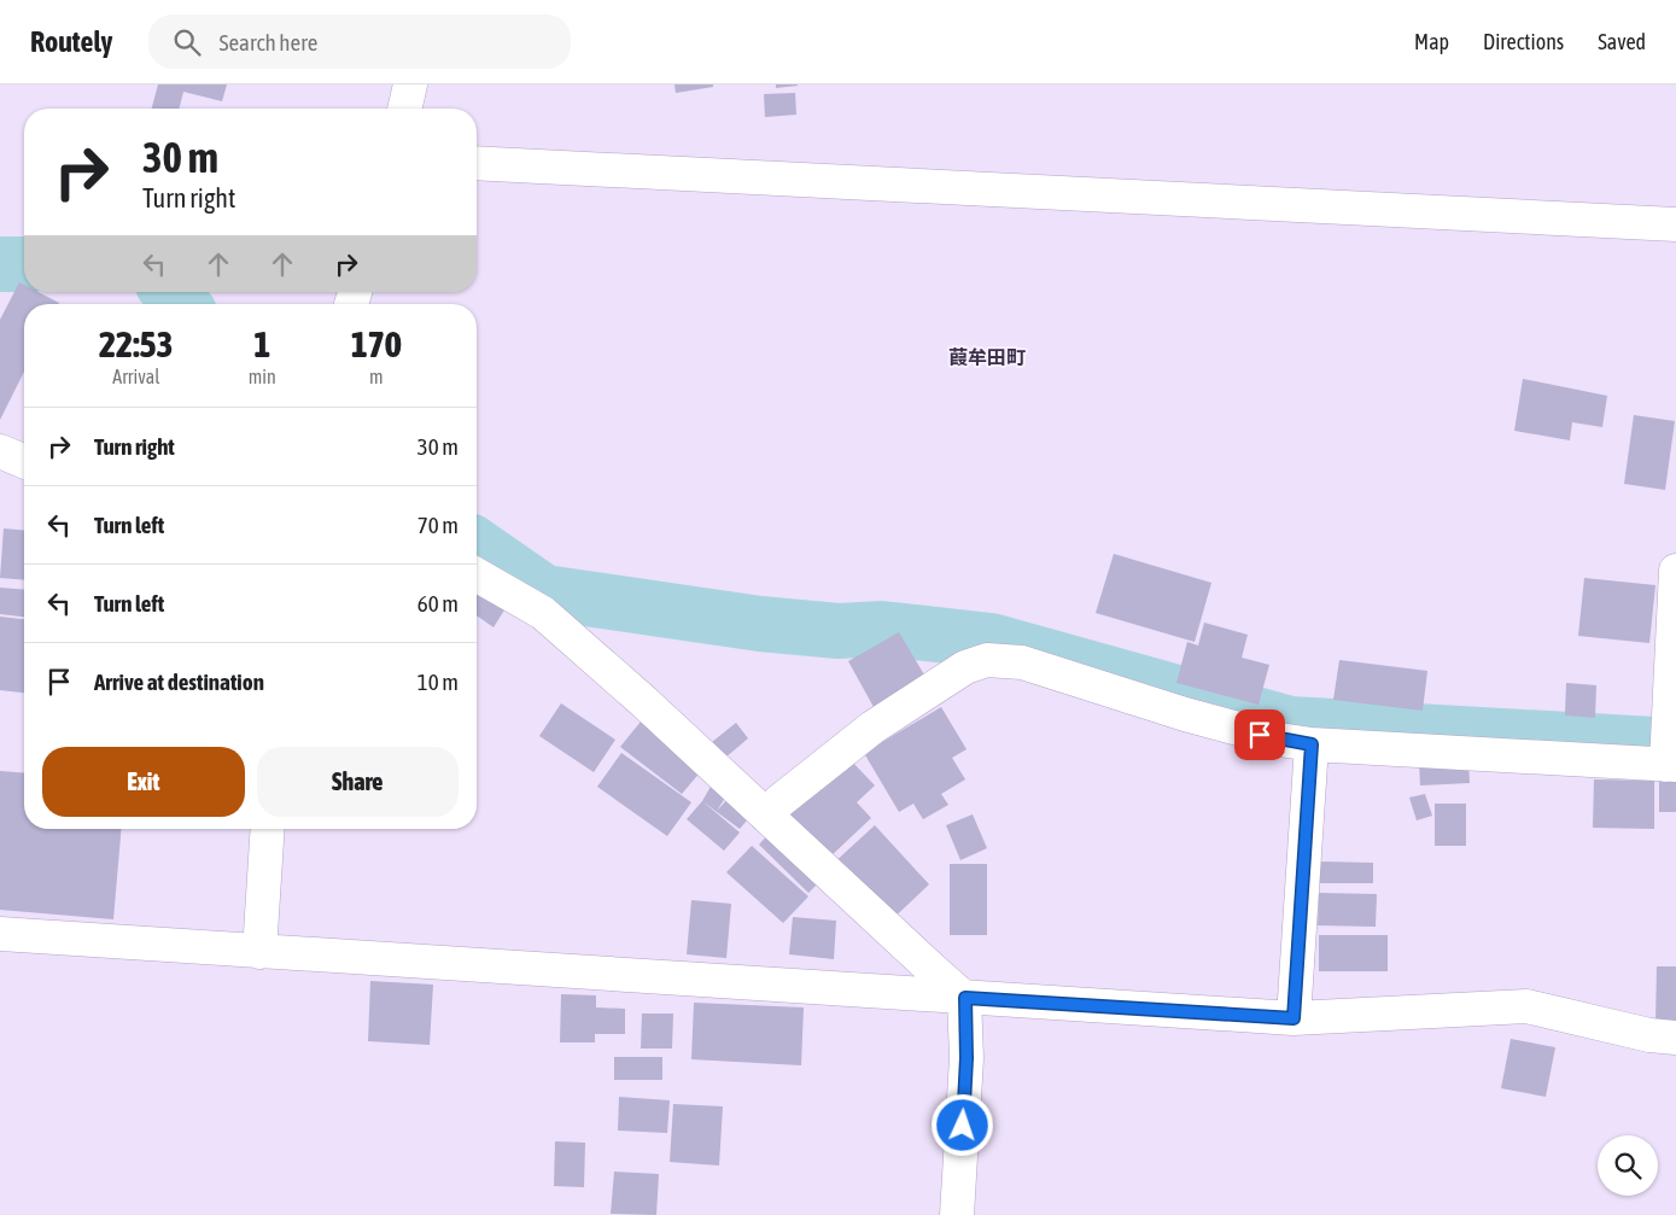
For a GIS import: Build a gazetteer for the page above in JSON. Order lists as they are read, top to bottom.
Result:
{
  "districts": ["葭牟田町"],
  "page": {
    "header": "Routely",
    "search": "Search here",
    "nav": ["Map", "Directions", "Saved"],
    "turn": ["30 m", "Turn right"],
    "eta": [
      "22:53",
      "Arrival",
      "1",
      "min",
      "170",
      "m"
    ],
    "list": [
      {
        "name": "Turn right",
        "value": "30 m"
      },
      {
        "name": "Turn left",
        "value": "70 m"
      },
      {
        "name": "Turn left",
        "value": "60 m"
      },
      {
        "name": "Arrive at destination",
        "value": "10 m"
      }
    ],
    "buttons": ["Exit", "Share"]
  }
}
